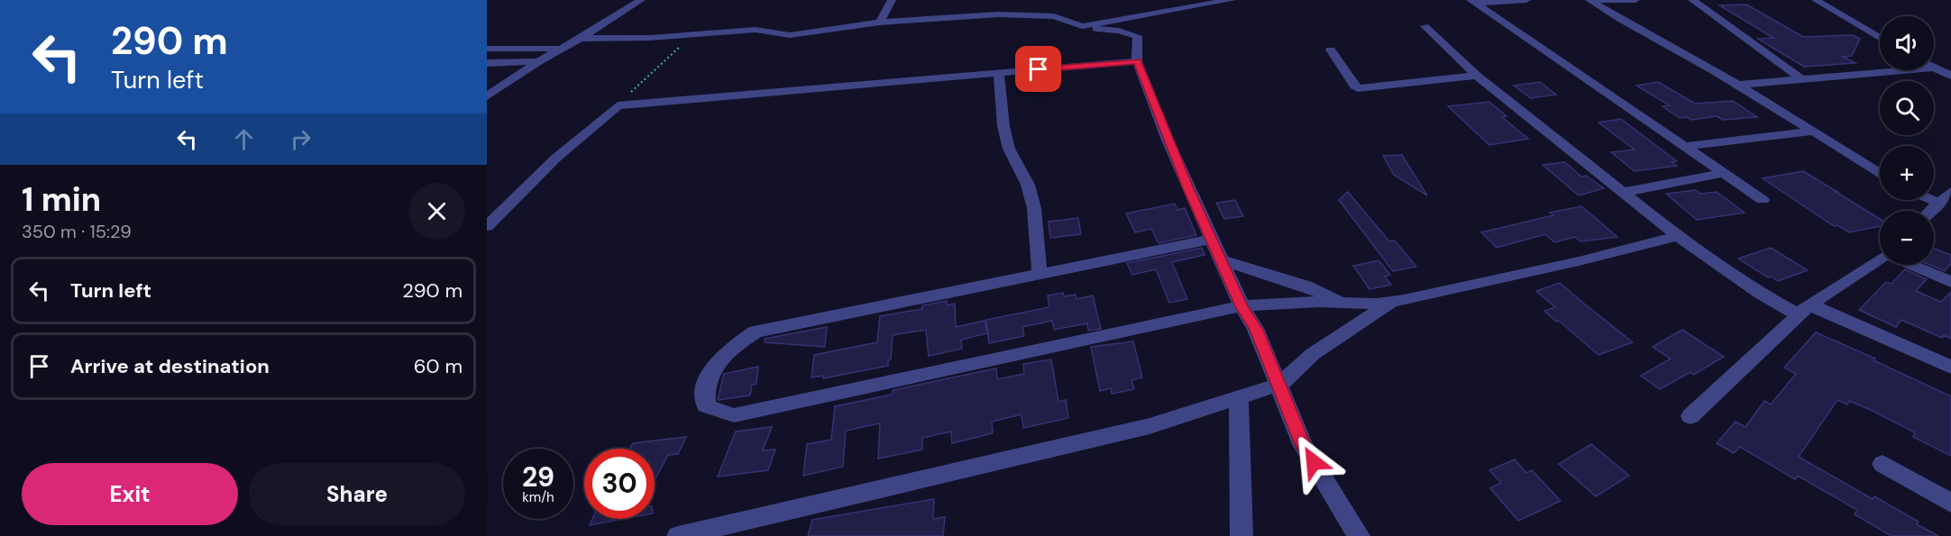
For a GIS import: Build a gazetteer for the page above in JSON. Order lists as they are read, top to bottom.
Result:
{
  "page": {
    "turn": ["290 m", "Turn left"],
    "map_buttons": ["+", "−"],
    "heading": ["1 min", "350 m · 15:29"],
    "list": [
      {
        "name": "Turn left",
        "value": "290 m"
      },
      {
        "name": "Arrive at destination",
        "value": "60 m"
      }
    ],
    "speed": "29 km/h",
    "limit": "30",
    "buttons": ["Exit", "Share"]
  }
}
